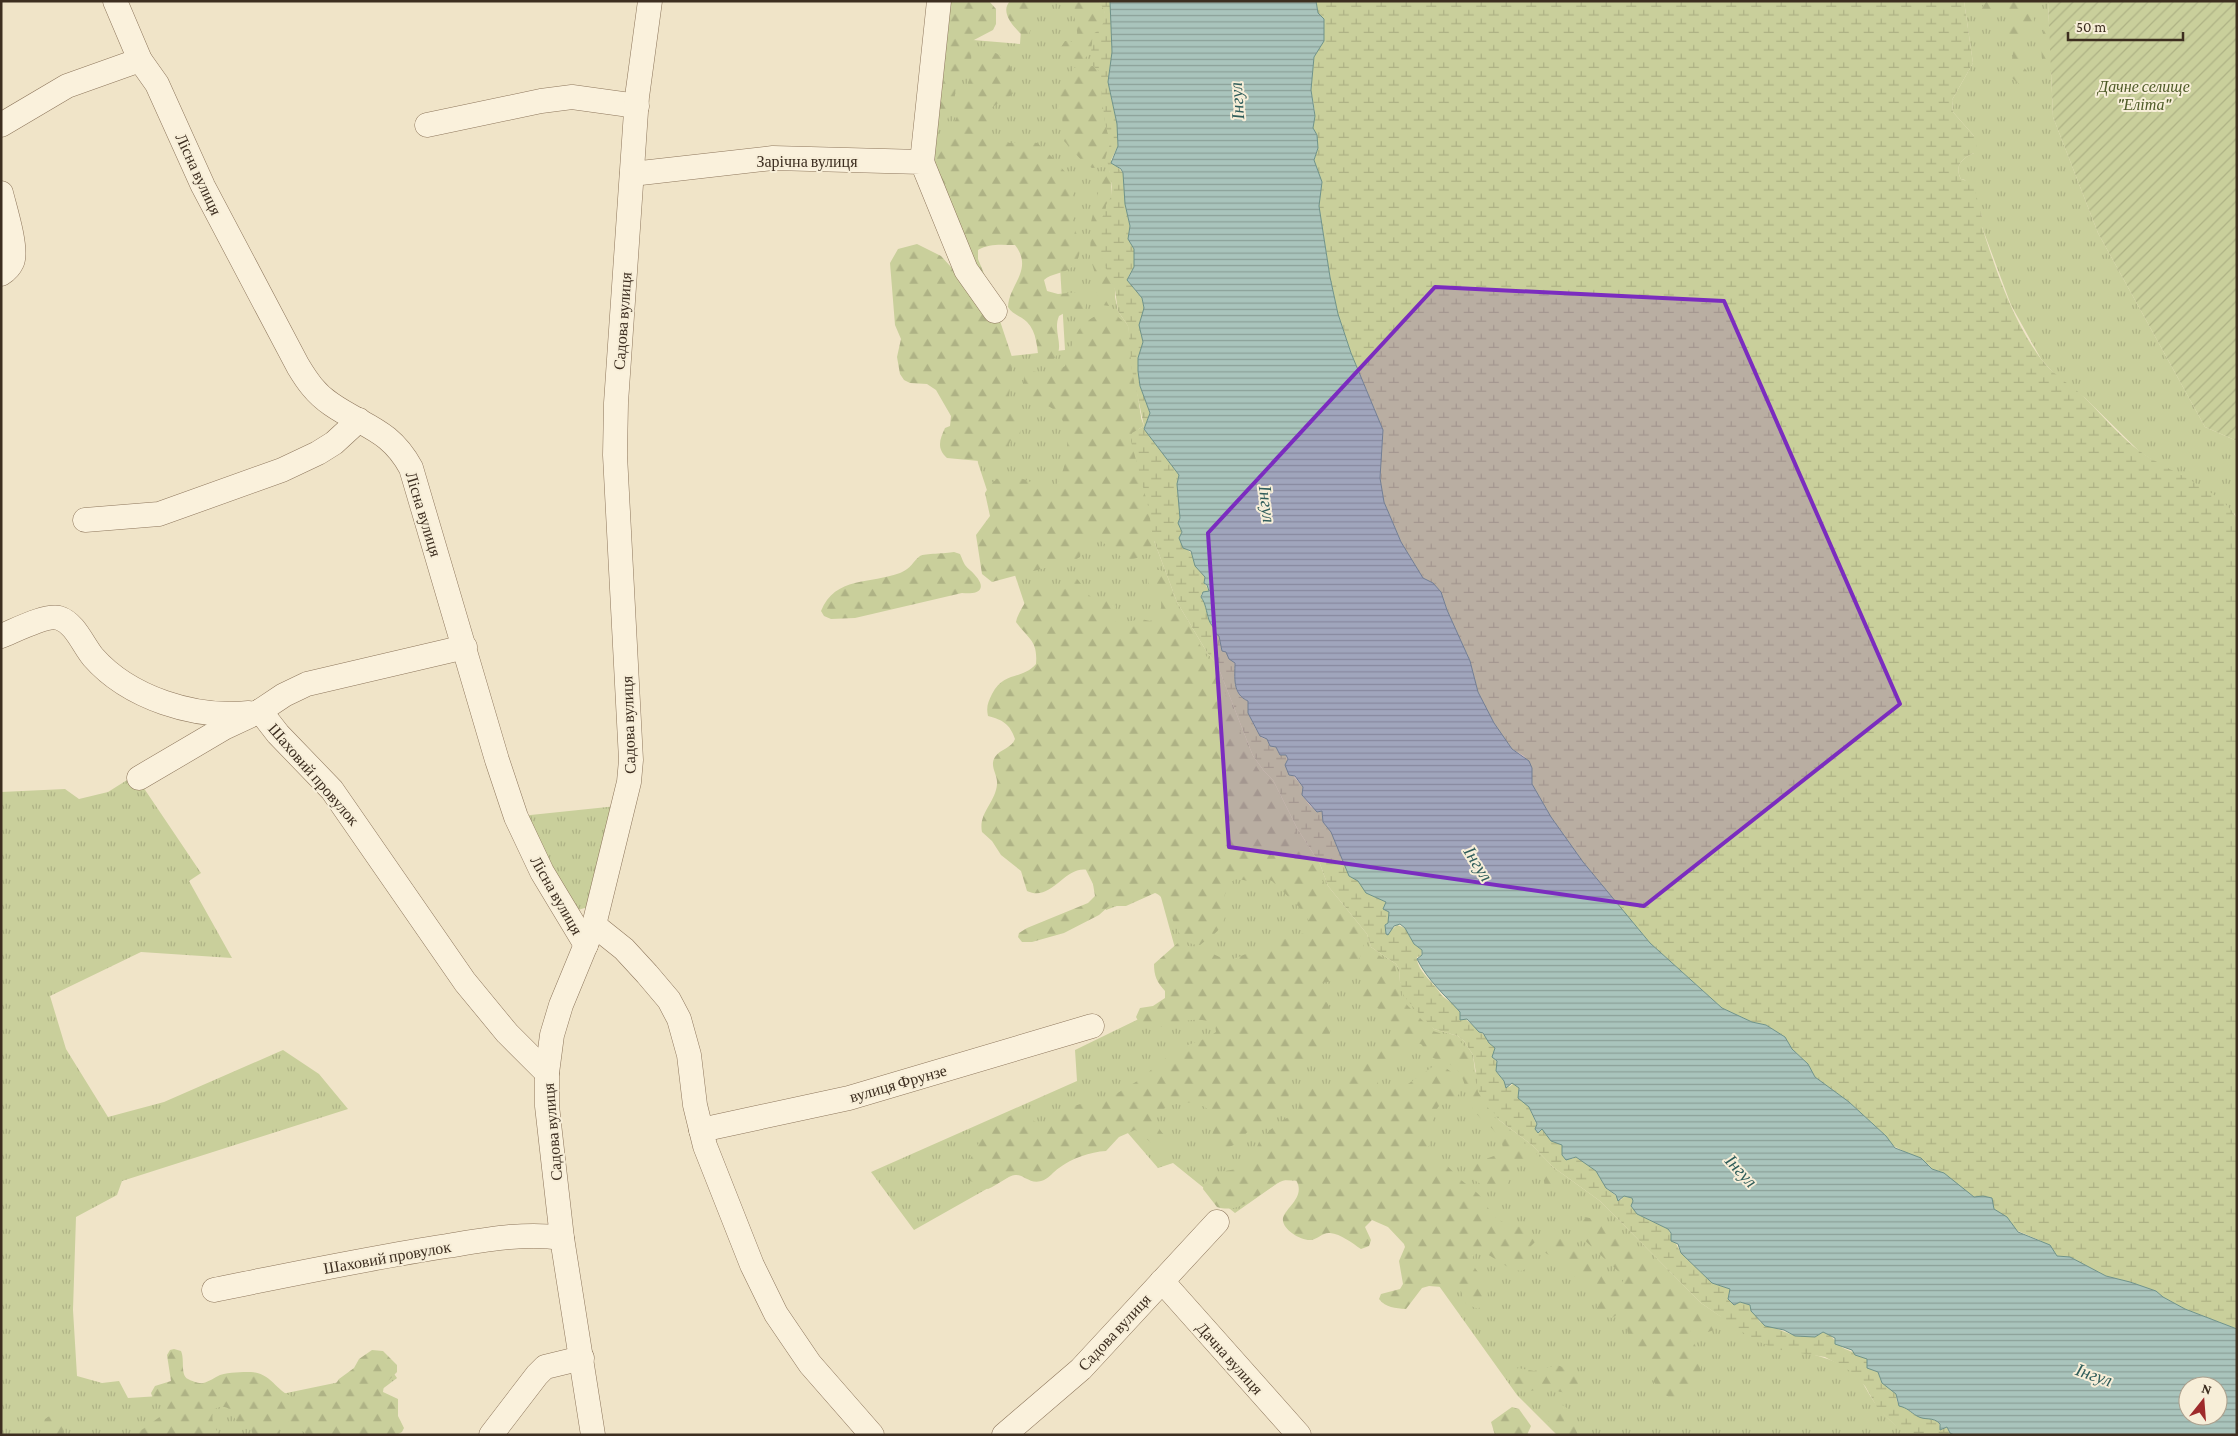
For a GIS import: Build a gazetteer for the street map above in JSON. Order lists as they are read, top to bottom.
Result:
{
  "streets": {
    "street": [
      "Зарічна вулиця",
      "Лісна вулиця",
      "Садова вулиця",
      "Шаховий провулок",
      "вулиця Фрунзе",
      "Дачна вулиця"
    ]
  },
  "crossings": [
    ["Зарічна вулиця", "Садова вулиця"],
    ["Лісна вулиця", "Садова вулиця"],
    ["Садова вулиця", "Шаховий провулок"],
    ["Садова вулиця", "Дачна вулиця"]
  ],
  "water": ["Інгул"],
  "parks": ["Дачне селище \"Еліта\""],
  "scale_bar": "50 m",
  "north": "top"
}
